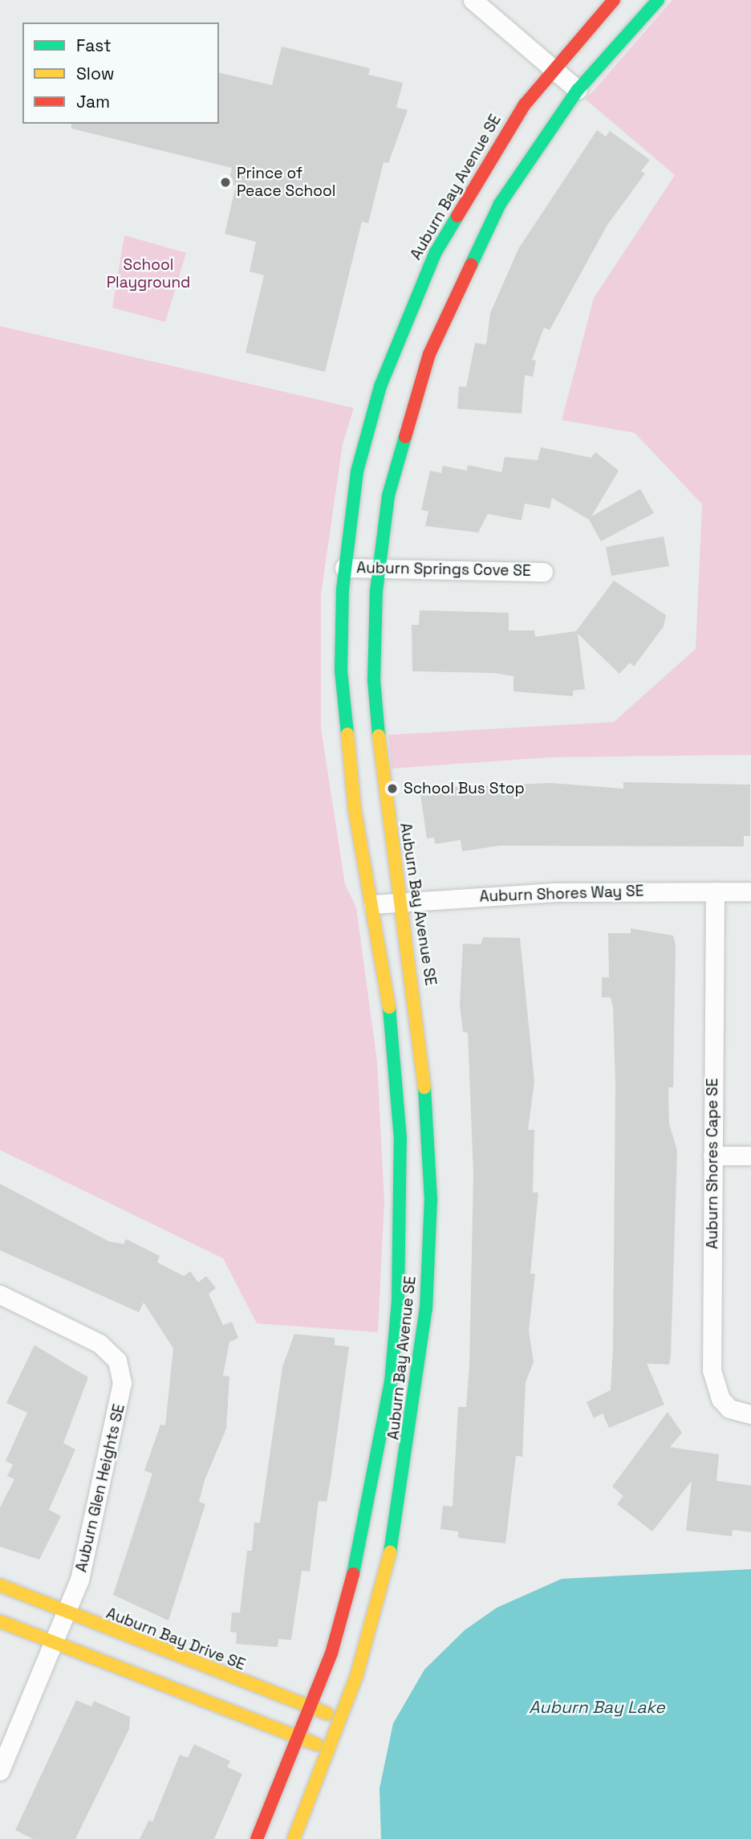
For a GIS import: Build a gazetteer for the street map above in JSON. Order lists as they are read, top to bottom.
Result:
{
  "streets": {
    "street": [
      "Auburn Bay Avenue SE",
      "Auburn Springs Cove SE",
      "Auburn Shores Way SE",
      "Auburn Shores Cape SE",
      "Auburn Glen Heights SE",
      "Auburn Bay Drive SE"
    ]
  },
  "crossings": [
    ["Auburn Bay Avenue SE", "Auburn Springs Cove SE"],
    ["Auburn Bay Avenue SE", "Auburn Shores Way SE"],
    ["Auburn Bay Avenue SE", "Auburn Bay Drive SE"],
    ["Auburn Shores Way SE", "Auburn Shores Cape SE"],
    ["Auburn Glen Heights SE", "Auburn Bay Drive SE"]
  ],
  "water": ["Auburn Bay Lake"],
  "parks": ["School Playground"],
  "places": ["Prince of Peace School", "School Bus Stop"],
  "legend": ["Fast", "Slow", "Jam"]
}
